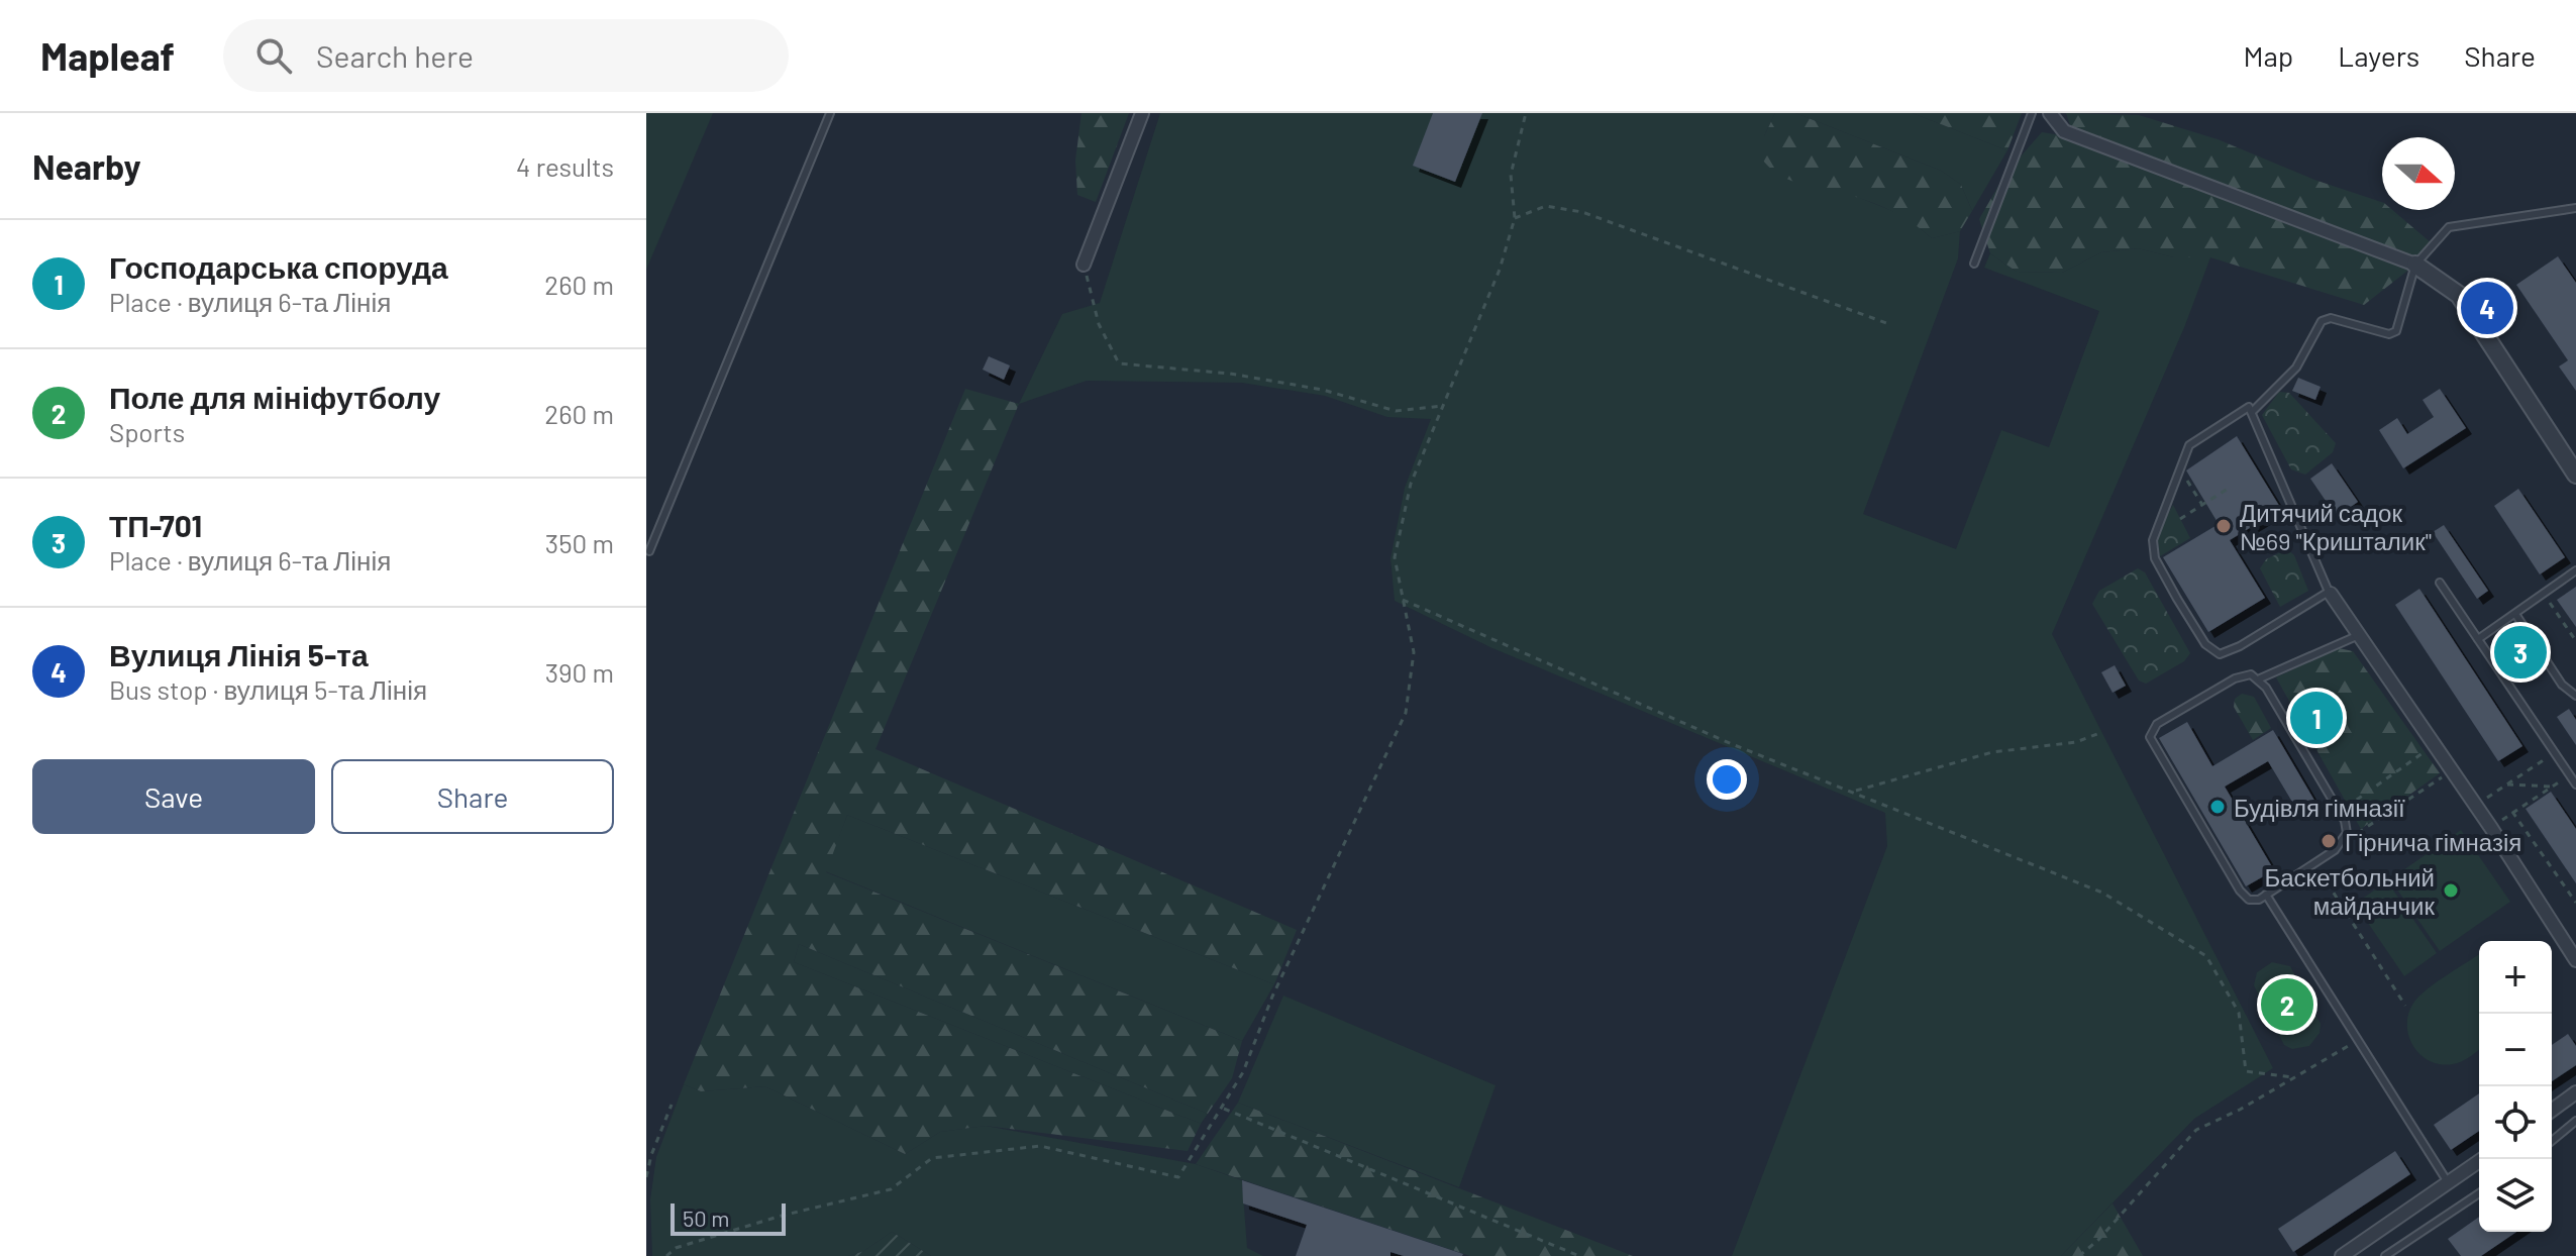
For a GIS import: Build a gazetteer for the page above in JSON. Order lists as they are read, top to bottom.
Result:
{
  "places": [
    "Дитячий садок №69 \"Кришталик\"",
    "Будівля гімназії",
    "Гірнича гімназія",
    "Баскетбольний майданчик"
  ],
  "scale_bar": "50 m",
  "north": "right",
  "page": {
    "header": "Mapleaf",
    "search": "Search here",
    "nav": ["Map", "Layers", "Share"],
    "heading": ["Nearby", "4 results"],
    "list": [
      {
        "mark": "1",
        "name": "Господарська споруда",
        "note": "Place · вулиця 6-та Лінія",
        "value": "260 m"
      },
      {
        "mark": "2",
        "name": "Поле для мініфутболу",
        "note": "Sports",
        "value": "260 m"
      },
      {
        "mark": "3",
        "name": "ТП-701",
        "note": "Place · вулиця 6-та Лінія",
        "value": "350 m"
      },
      {
        "mark": "4",
        "name": "Вулиця Лінія 5-та",
        "note": "Bus stop · вулиця 5-та Лінія",
        "value": "390 m"
      }
    ],
    "pins": [
      "4",
      "3",
      "1",
      "2"
    ],
    "buttons": ["Save", "Share"],
    "map_buttons": ["+", "−"],
    "scale": "50 m"
  }
}
